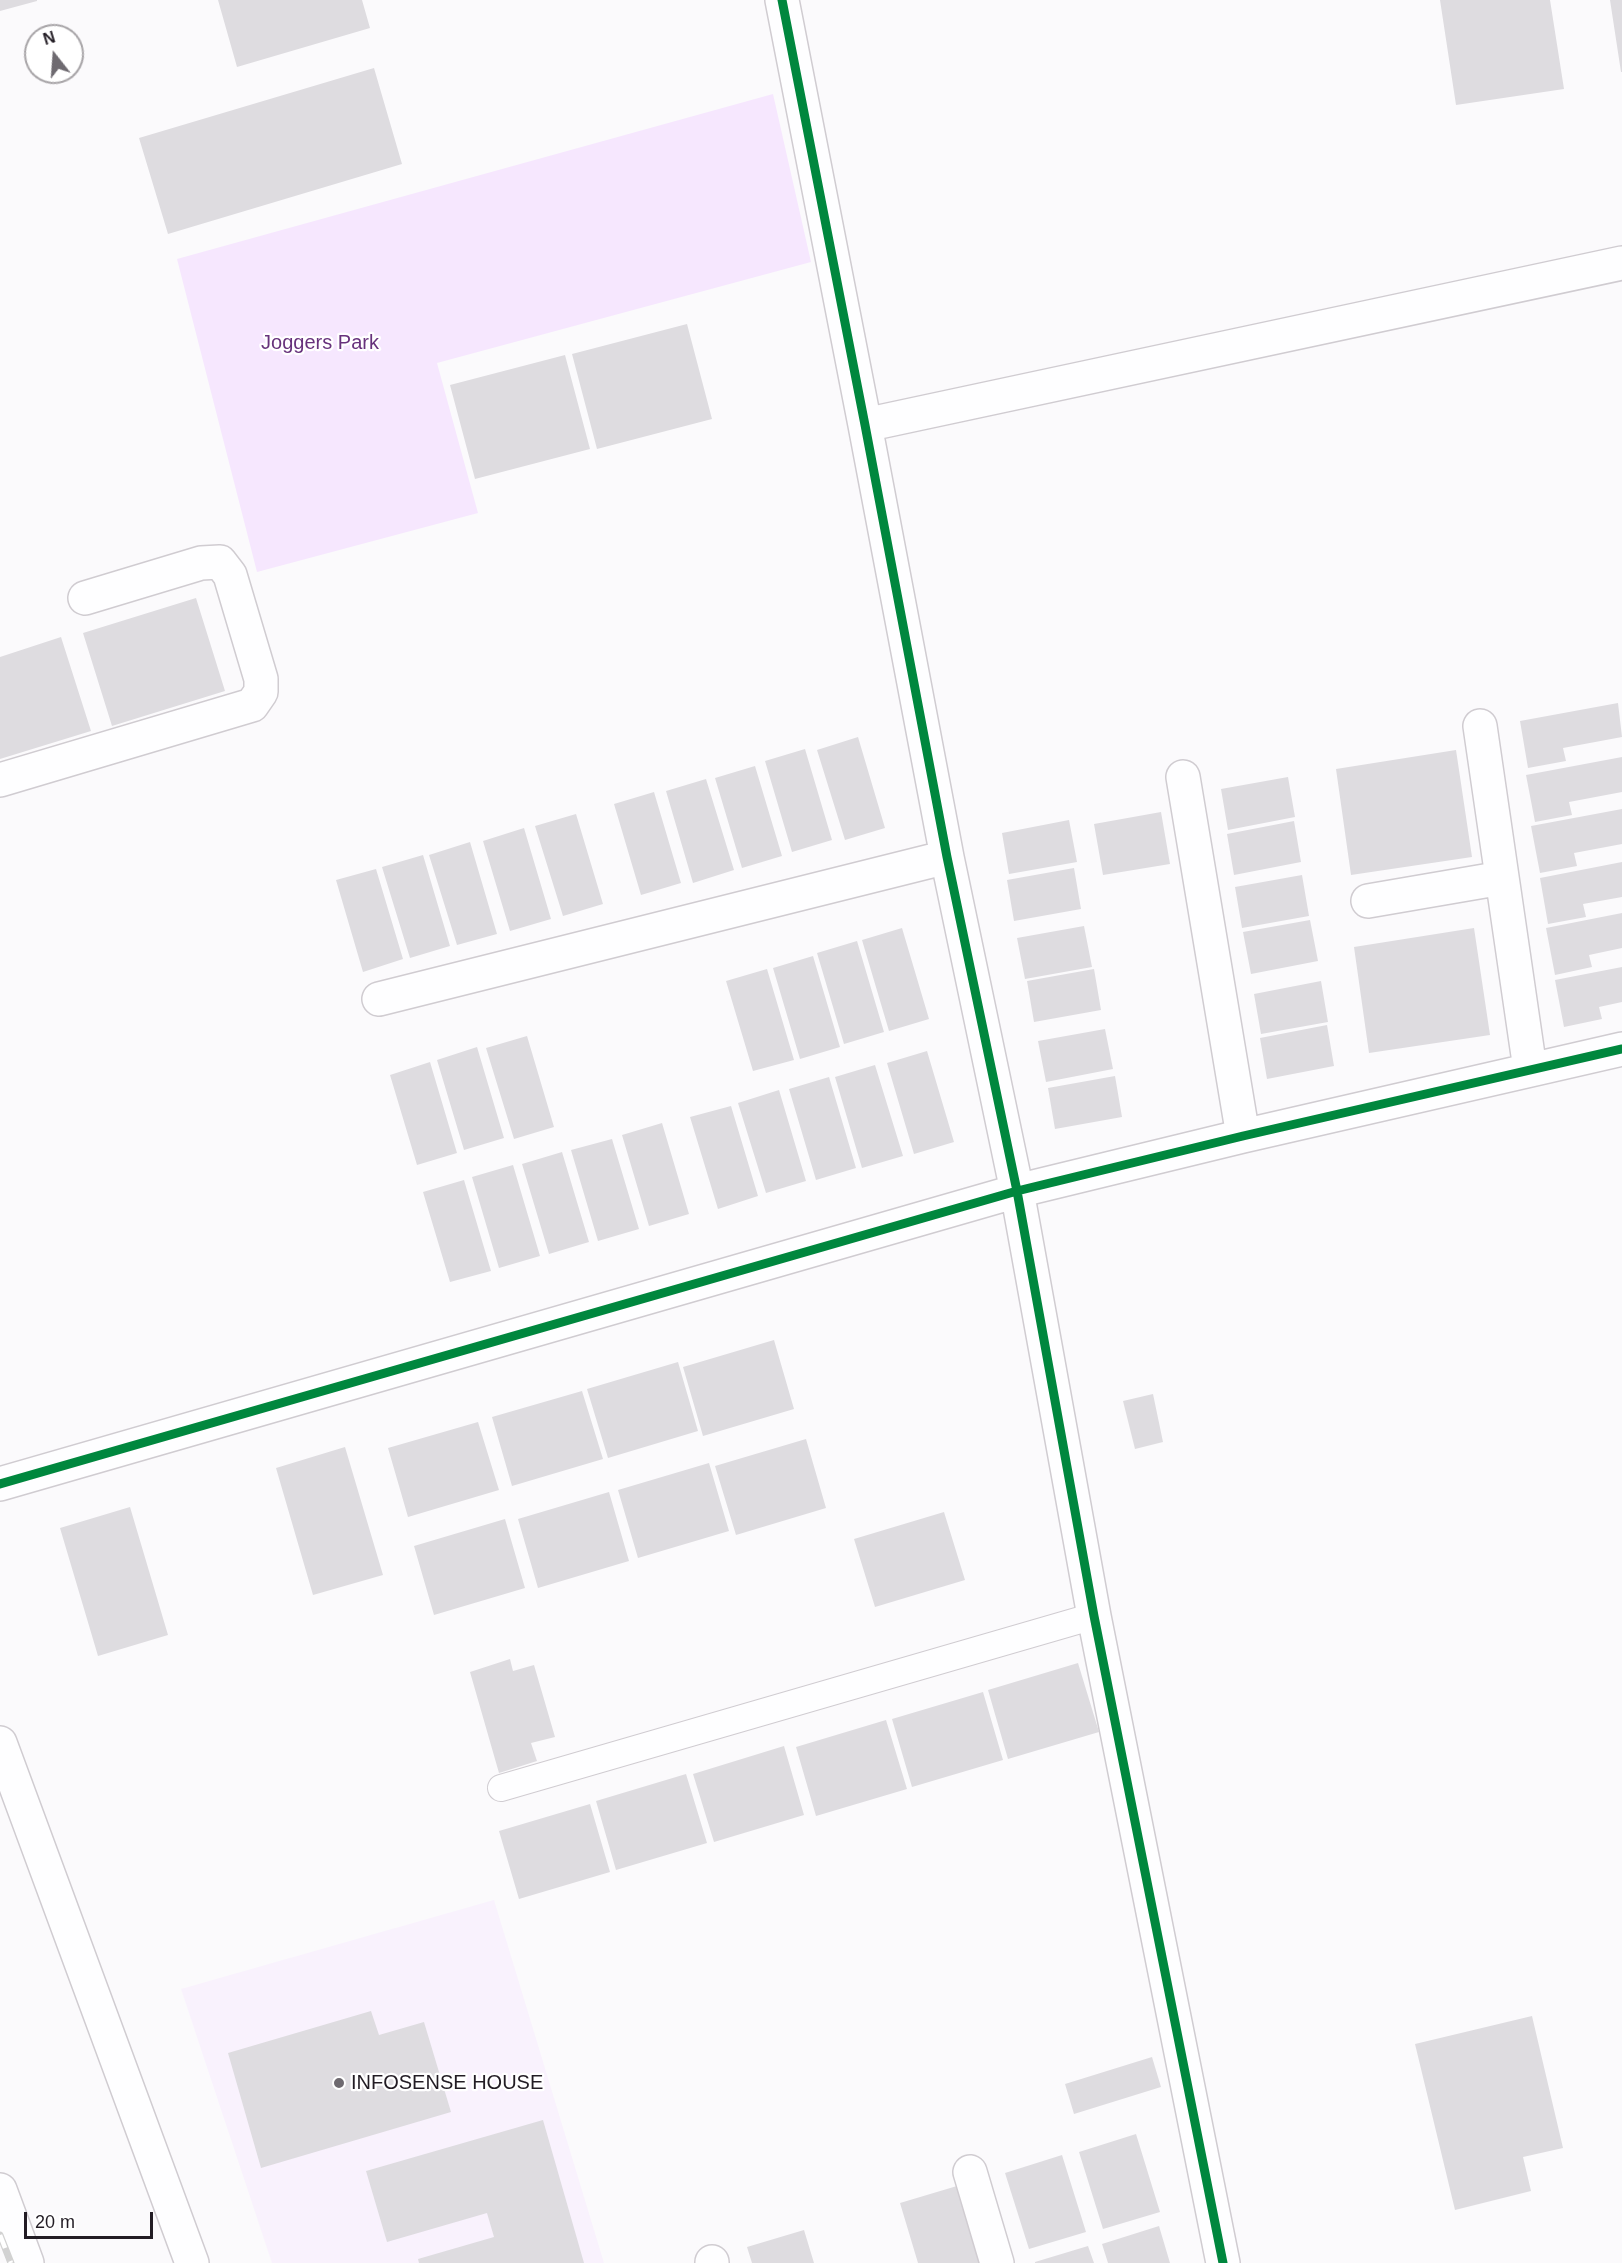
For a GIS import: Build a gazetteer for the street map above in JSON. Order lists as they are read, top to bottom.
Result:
{
  "parks": ["Joggers Park"],
  "places": ["INFOSENSE HOUSE"],
  "scale_bar": "20 m",
  "north": "top"
}
